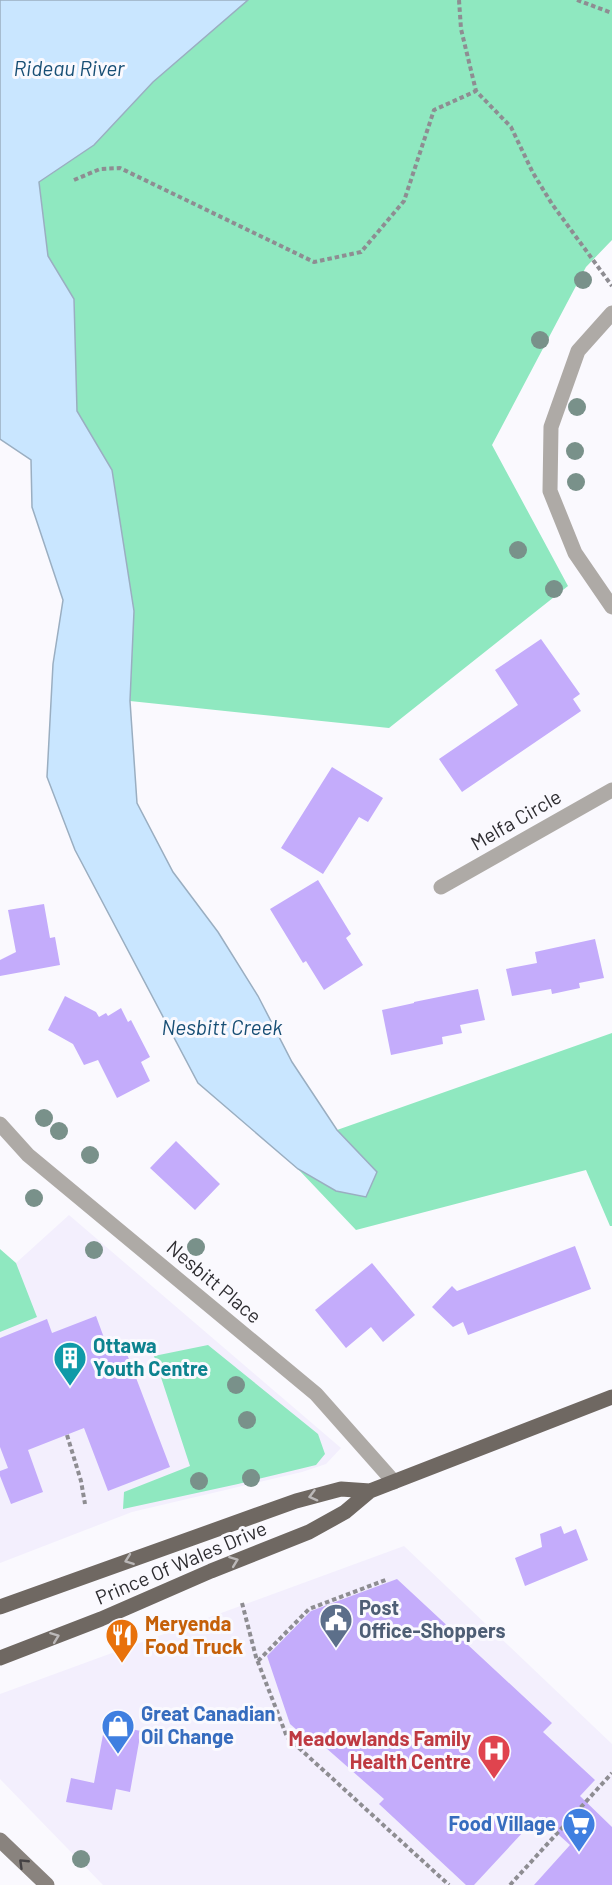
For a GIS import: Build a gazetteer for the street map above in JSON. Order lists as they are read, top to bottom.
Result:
{
  "streets": {
    "main road": ["Prince Of Wales Drive"],
    "street": ["Melfa Circle", "Nesbitt Place"]
  },
  "crossings": [
    ["Nesbitt Place", "Prince Of Wales Drive"]
  ],
  "water": ["Rideau River", "Nesbitt Creek"],
  "places": {
    "building": ["Ottawa Youth Centre"],
    "public building": ["Post Office-Shoppers"],
    "restaurant": ["Meryenda Food Truck"],
    "shop": ["Great Canadian Oil Change"],
    "hospital": ["Meadowlands Family Health Centre"],
    "supermarket": ["Food Village"]
  }
}
